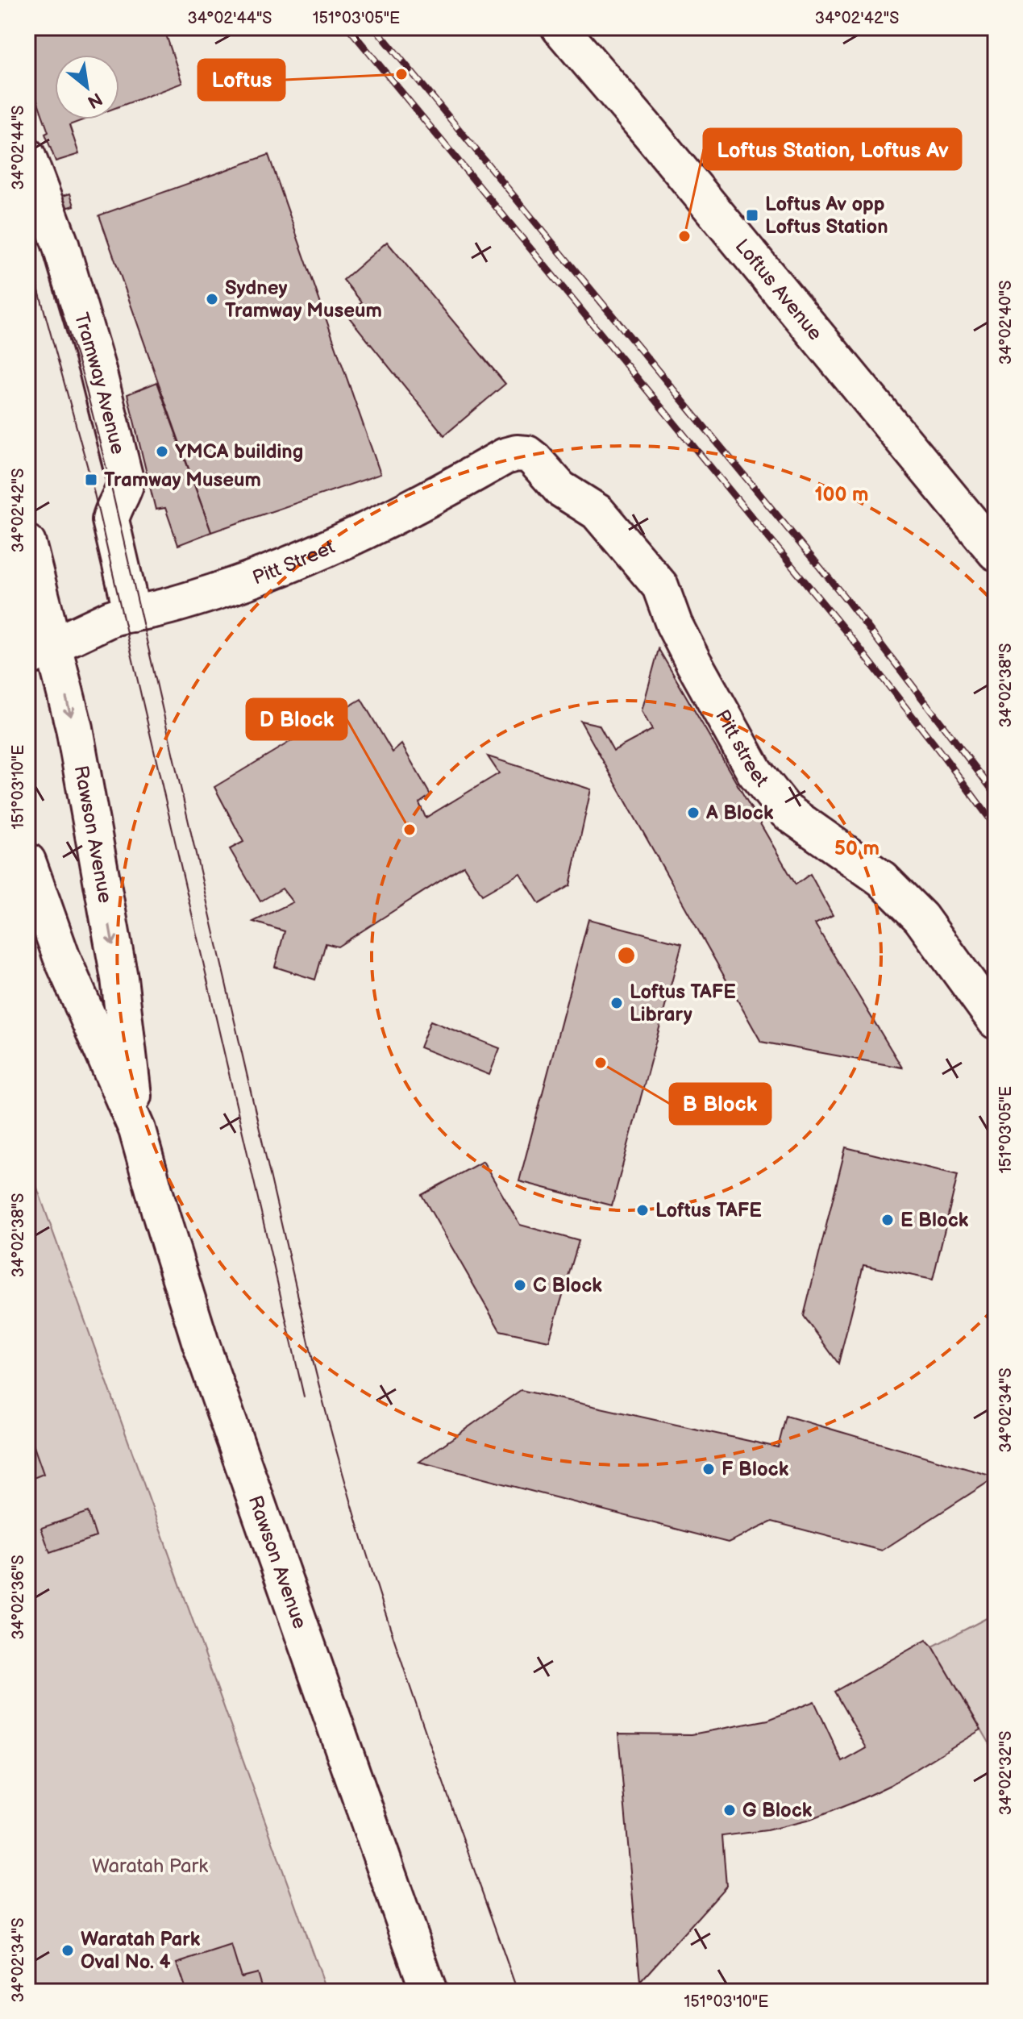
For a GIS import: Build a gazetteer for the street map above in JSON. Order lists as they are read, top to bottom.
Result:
{
  "streets": {
    "street": [
      "Loftus Avenue",
      "Tramway Avenue",
      "Pitt Street",
      "Pitt street",
      "Rawson Avenue"
    ]
  },
  "crossings": [
    ["Tramway Avenue", "Pitt Street"],
    ["Pitt Street", "Pitt street"],
    ["Pitt Street", "Rawson Avenue"]
  ],
  "parks": ["Waratah Park"],
  "places": {
    "other": [
      "Loftus",
      "Loftus Station, Loftus Av",
      "Sydney Tramway Museum",
      "YMCA building",
      "A Block",
      "D Block",
      "Loftus TAFE Library",
      "B Block",
      "Loftus TAFE",
      "E Block",
      "C Block",
      "F Block",
      "G Block",
      "Waratah Park Oval No. 4"
    ],
    "transit": ["Loftus Av opp Loftus Station", "Tramway Museum"]
  },
  "north": "bottom right",
  "coordinates": [
    "34°02'44\"S",
    "151°03'05\"E",
    "34°02'42\"S",
    "34°02'40\"S",
    "34°02'38\"S",
    "151°03'10\"E",
    "34°02'34\"S",
    "34°02'36\"S",
    "34°02'32\"S"
  ],
  "rings": ["100 m", "50 m"]
}
